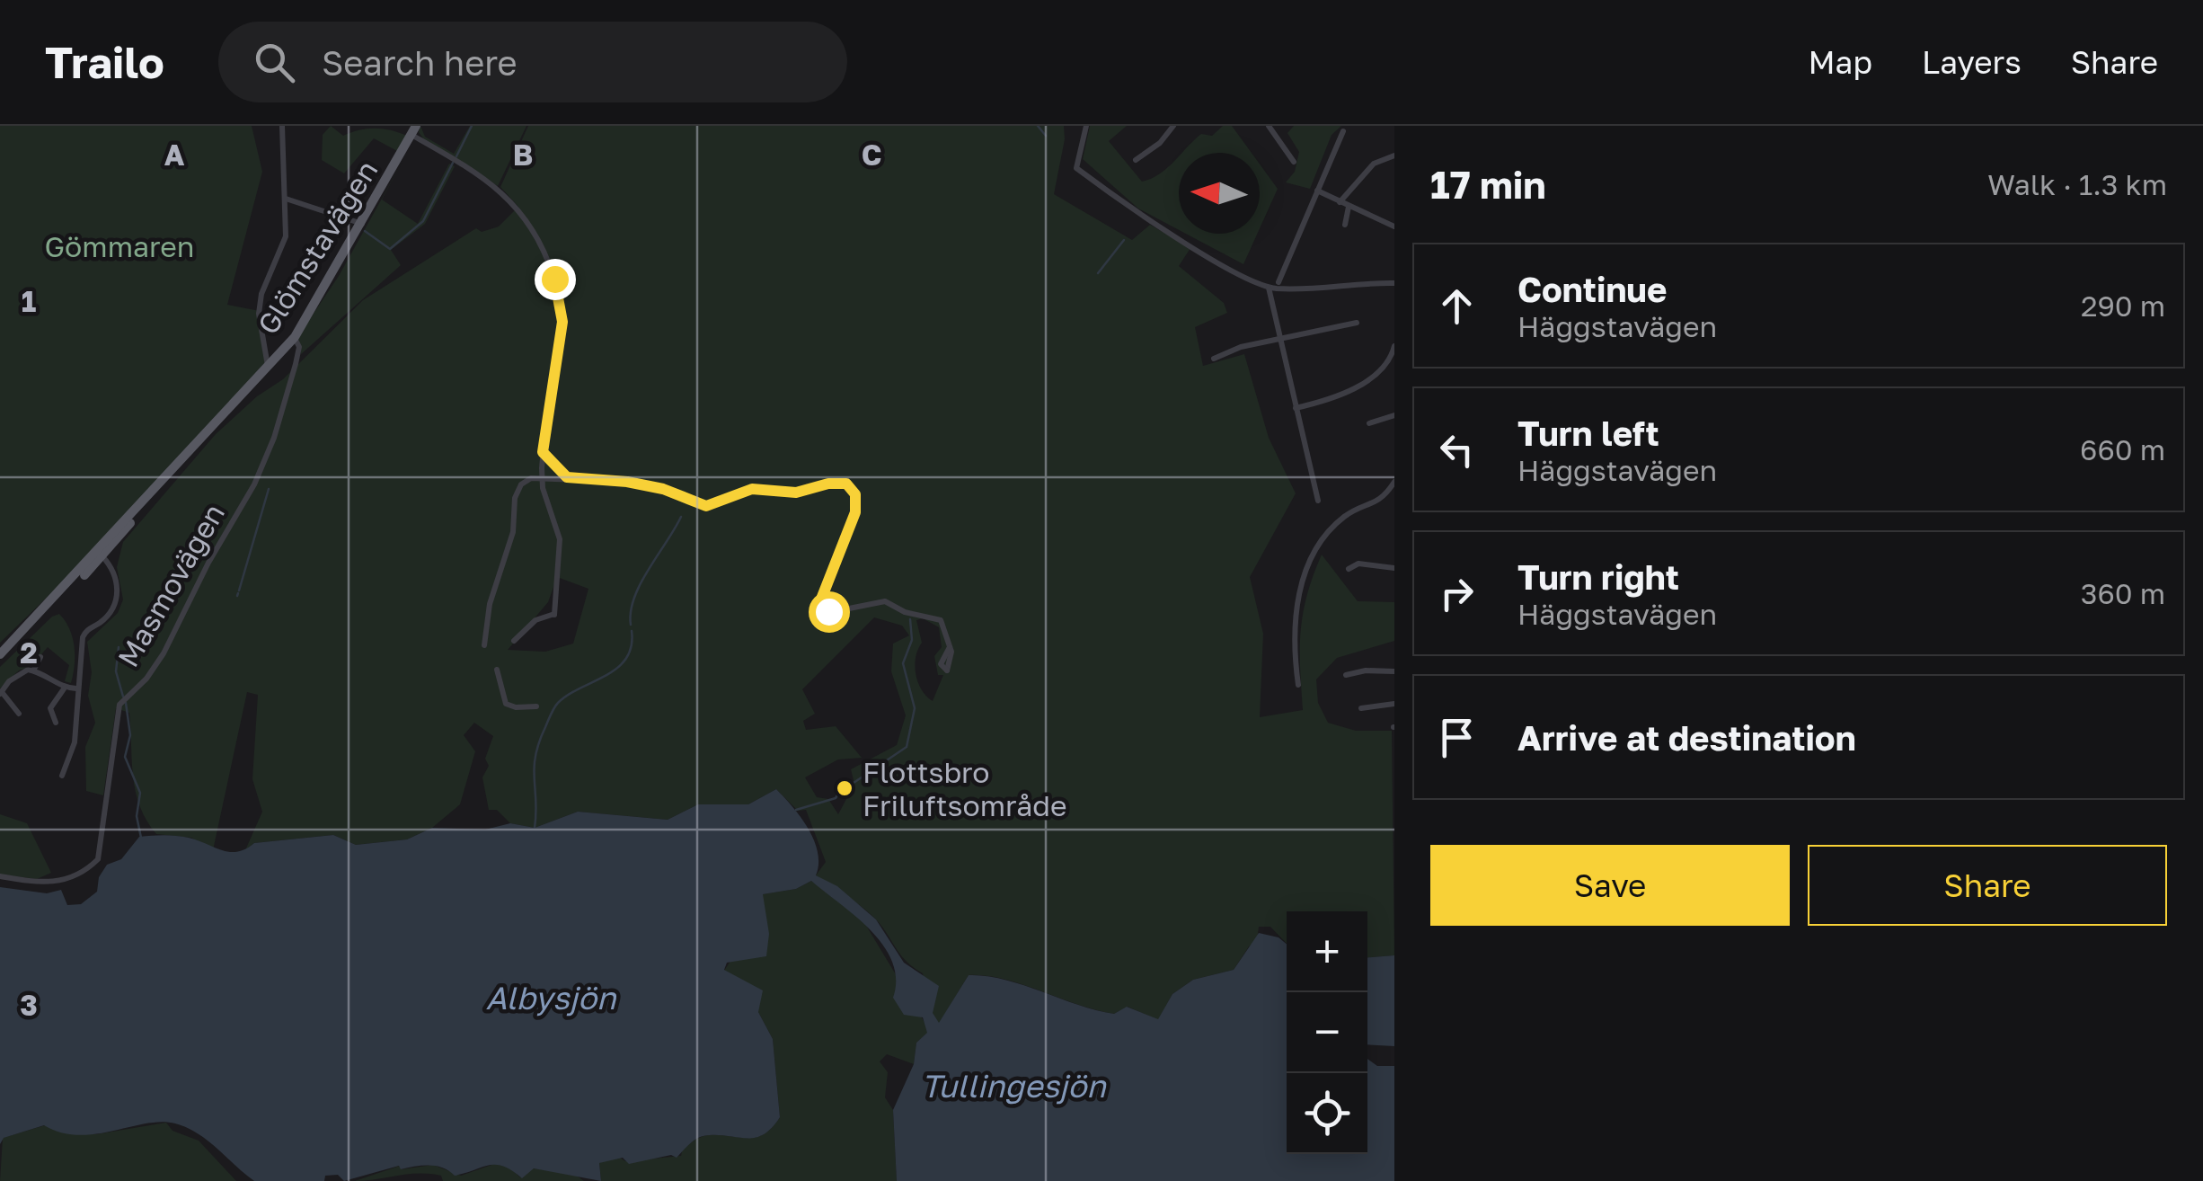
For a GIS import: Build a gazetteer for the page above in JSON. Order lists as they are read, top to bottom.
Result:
{
  "streets": {
    "main road": ["Glömstavägen"],
    "street": ["Masmovägen"]
  },
  "crossings": [
    ["Glömstavägen", "Masmovägen"]
  ],
  "water": ["Albysjön", "Tullingesjön"],
  "parks": ["Gömmaren"],
  "places": ["Flottsbro Friluftsområde"],
  "north": "left",
  "page": {
    "header": "Trailo",
    "search": "Search here",
    "nav": ["Map", "Layers", "Share"],
    "heading": ["17 min", "Walk · 1.3 km"],
    "list": [
      ["Continue", "Häggstavägen", "290 m"],
      ["Turn left", "Häggstavägen", "660 m"],
      ["Turn right", "Häggstavägen", "360 m"],
      "Arrive at destination"
    ],
    "buttons": ["Save", "Share"],
    "map_buttons": ["+", "−"]
  },
  "grid": {
    "columns": ["A", "B", "C"],
    "rows": ["1", "2", "3"]
  }
}
